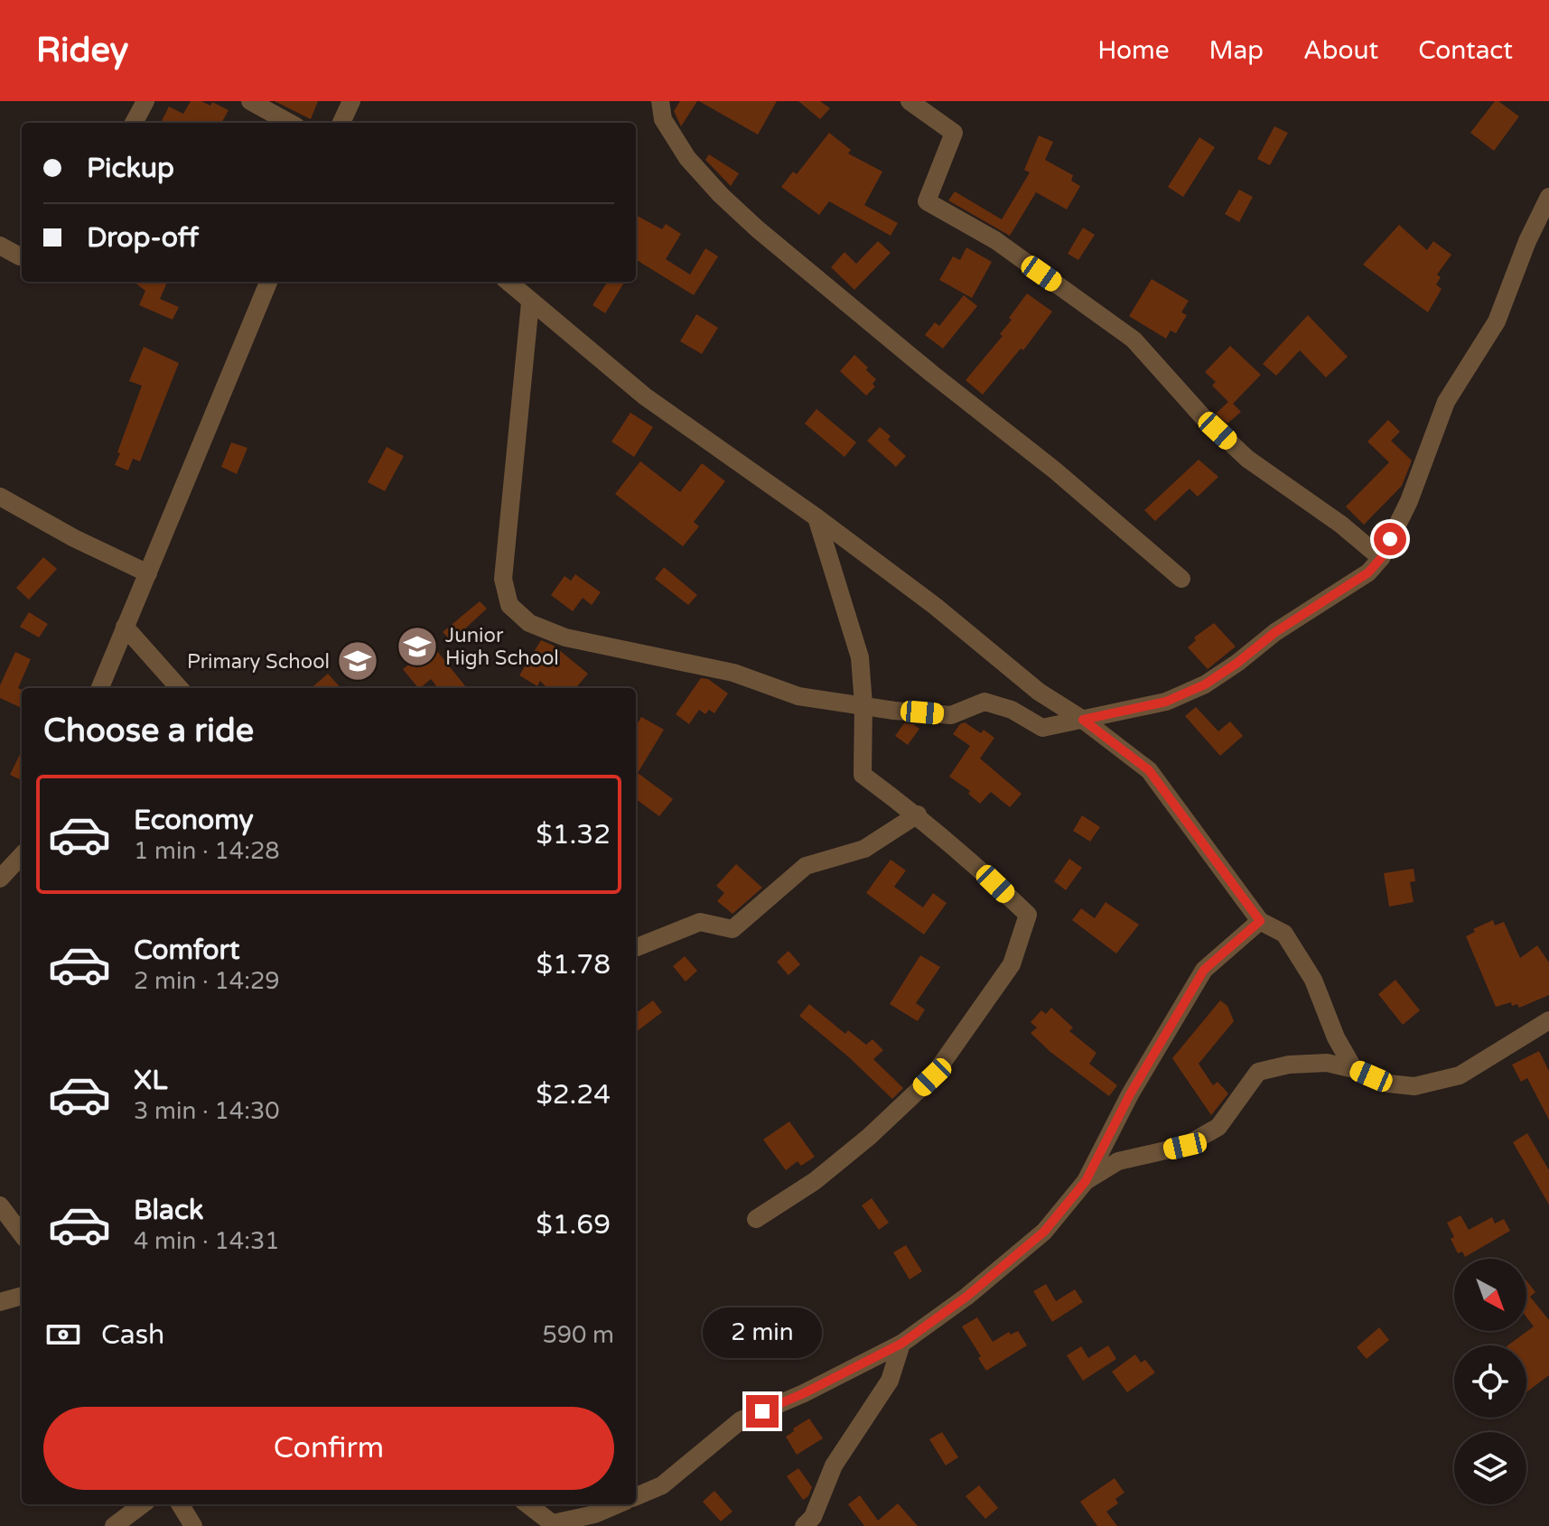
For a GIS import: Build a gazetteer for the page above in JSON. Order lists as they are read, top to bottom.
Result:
{
  "places": {
    "school or university": ["Junior High School", "Primary School"]
  },
  "north": "bottom right",
  "page": {
    "header": "Ridey",
    "nav": [
      "Home",
      "Map",
      "About",
      "Contact"
    ],
    "banner": ["Pickup", "Drop-off"],
    "heading": "Choose a ride",
    "list": [
      {
        "name": "Economy",
        "note": "1 min · 14:28",
        "value": "$1.32"
      },
      {
        "name": "Comfort",
        "note": "2 min · 14:29",
        "value": "$1.78"
      },
      {
        "name": "XL",
        "note": "3 min · 14:30",
        "value": "$2.24"
      },
      {
        "name": "Black",
        "note": "4 min · 14:31",
        "value": "$1.69"
      }
    ],
    "pay": ["Cash", "590 m"],
    "bubble": "2 min",
    "buttons": "Confirm"
  }
}
